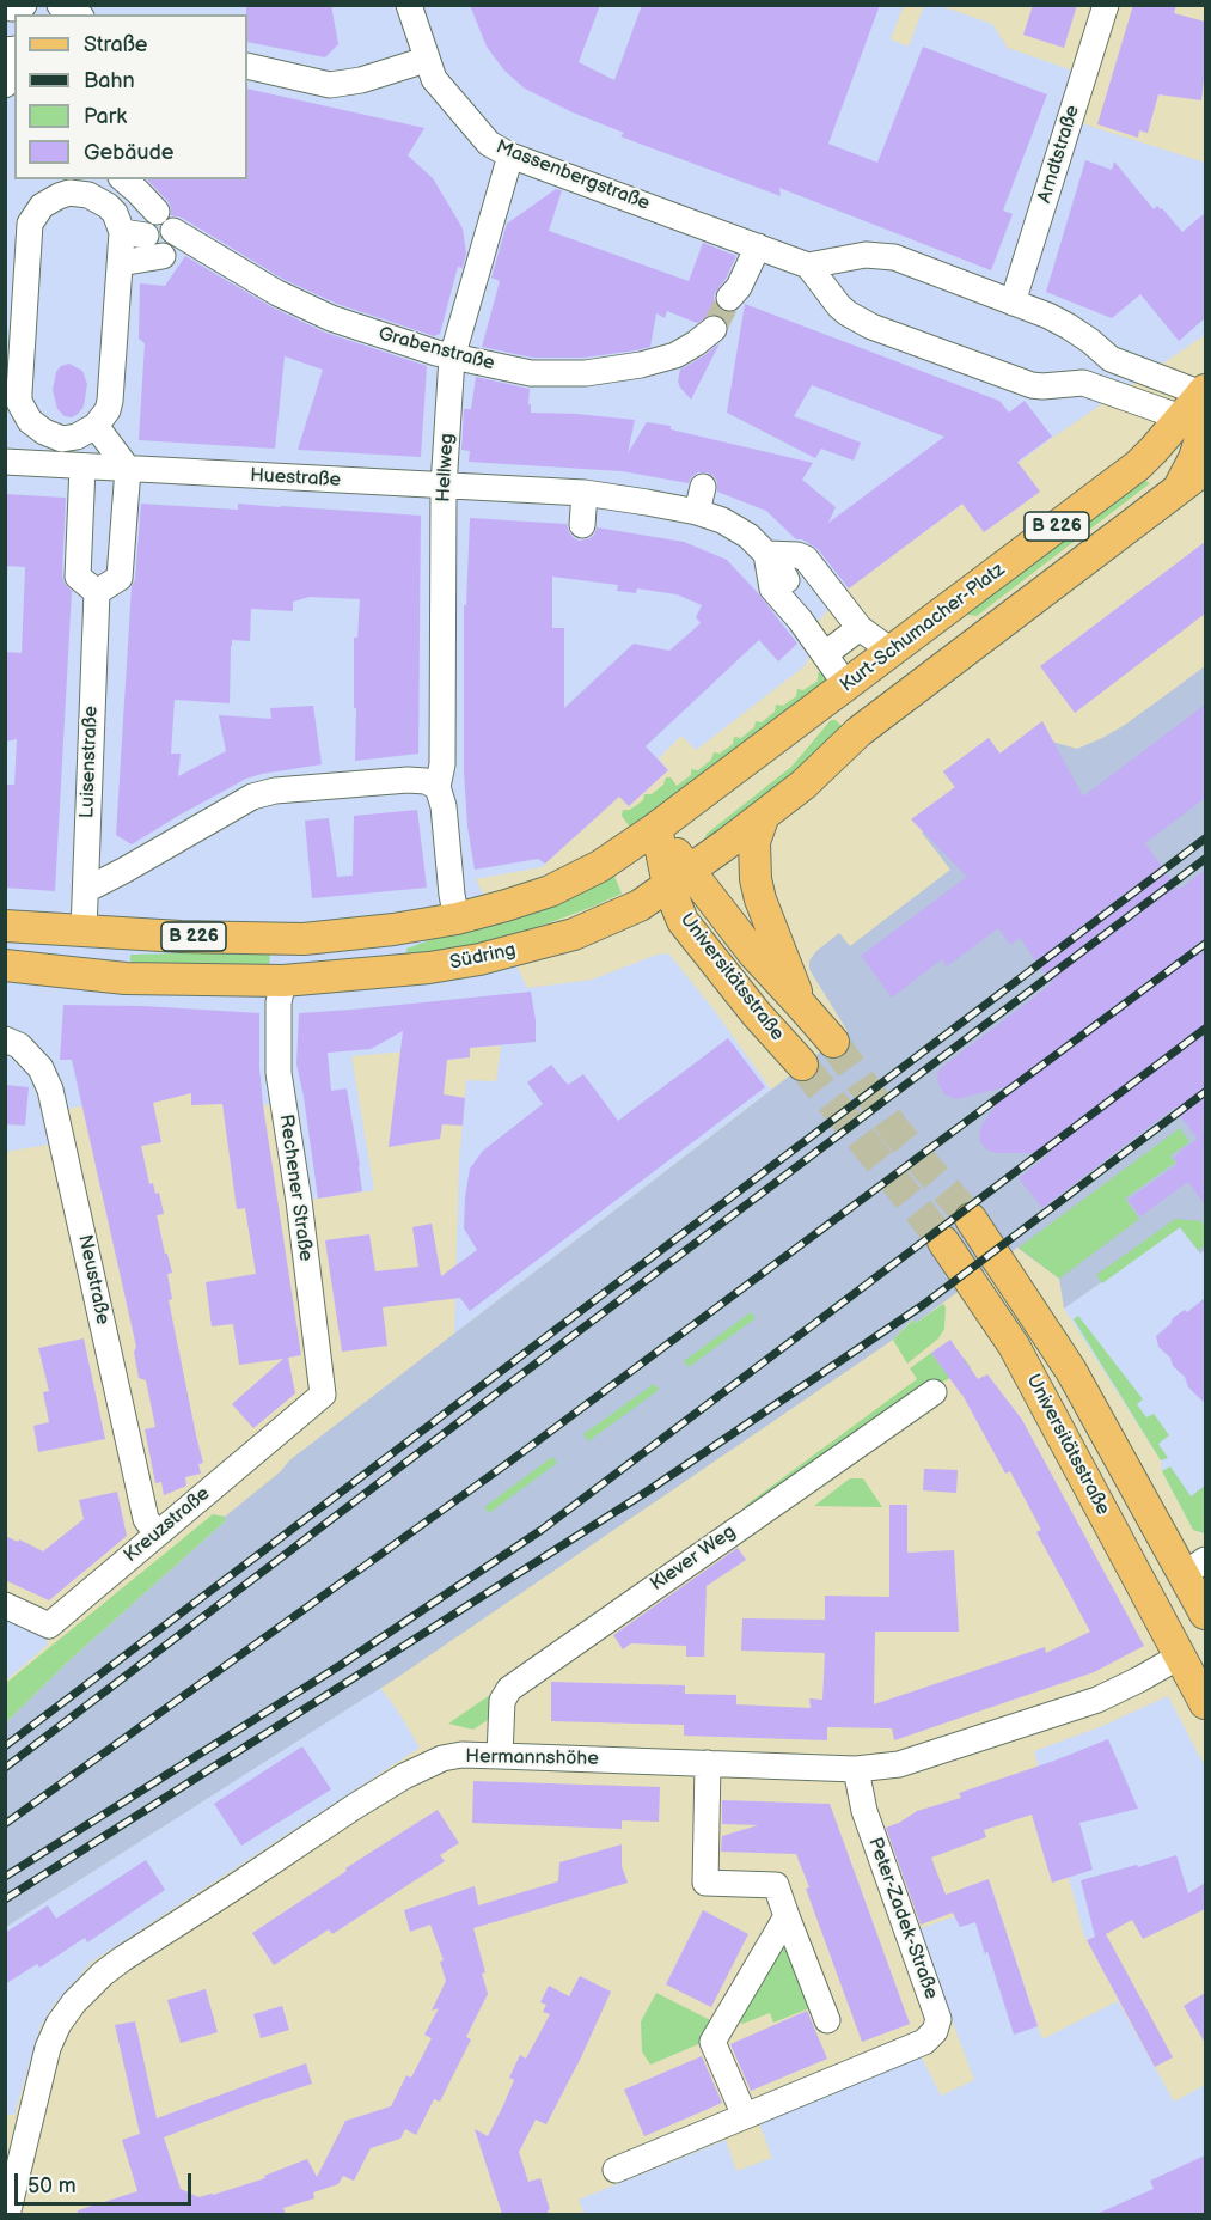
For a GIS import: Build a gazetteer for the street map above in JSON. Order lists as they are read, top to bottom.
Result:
{
  "streets": {
    "main road": [
      "B 226",
      "Kurt-Schumacher-Platz",
      "Südring",
      "Universitätsstraße"
    ],
    "street": [
      "Arndtstraße",
      "Massenbergstraße",
      "Grabenstraße",
      "Hellweg",
      "Huestraße",
      "Luisenstraße",
      "Rechener Straße",
      "Neustraße",
      "Kreuzstraße",
      "Klever Weg",
      "Hermannshöhe",
      "Peter-Zadek-Straße"
    ]
  },
  "crossings": [
    ["Massenbergstraße", "Hellweg"],
    ["Grabenstraße", "Hellweg"],
    ["Hellweg", "Huestraße"],
    ["Hellweg", "B 226"],
    ["Huestraße", "Kurt-Schumacher-Platz"],
    ["B 226", "Kurt-Schumacher-Platz"],
    ["B 226", "Luisenstraße"],
    ["B 226", "Südring"],
    ["B 226", "Universitätsstraße"],
    ["Südring", "Universitätsstraße"],
    ["Südring", "Rechener Straße"],
    ["Universitätsstraße", "Hermannshöhe"],
    ["Rechener Straße", "Kreuzstraße"],
    ["Neustraße", "Kreuzstraße"],
    ["Klever Weg", "Hermannshöhe"],
    ["Hermannshöhe", "Peter-Zadek-Straße"]
  ],
  "legend": [
    "Straße",
    "Bahn",
    "Park",
    "Gebäude"
  ],
  "scale_bar": "50 m"
}
